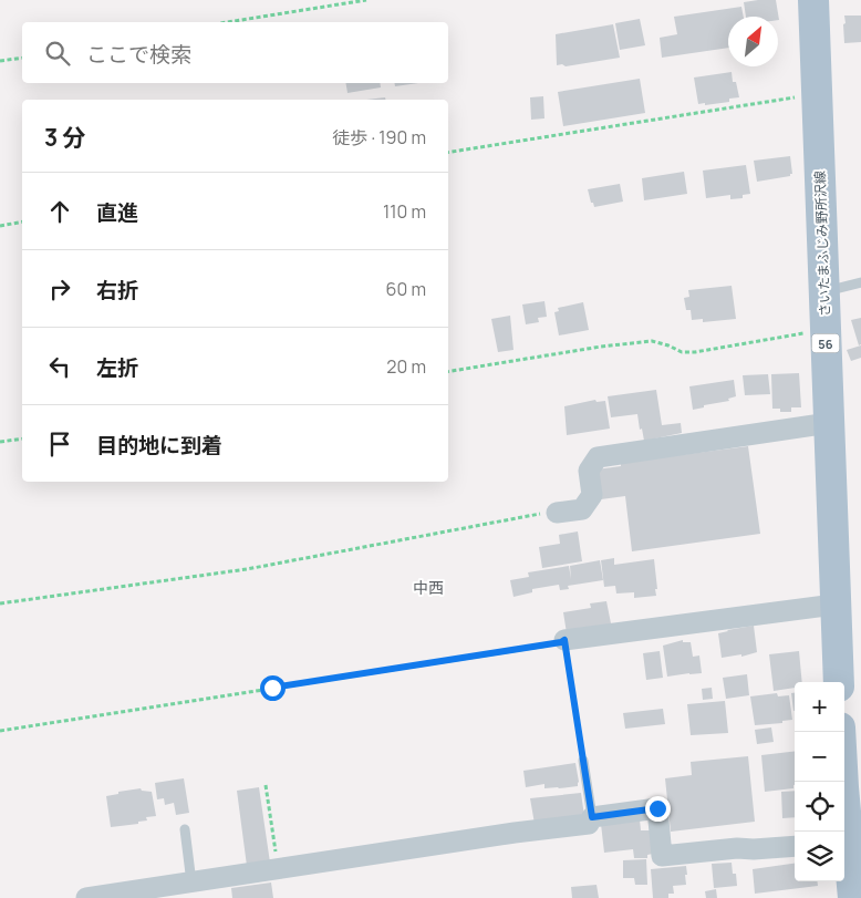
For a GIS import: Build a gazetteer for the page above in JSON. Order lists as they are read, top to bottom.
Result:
{
  "streets": {
    "main road": ["さいたまふじみ野所沢線", "56"]
  },
  "districts": ["中西"],
  "north": "top right",
  "page": {
    "search": "ここで検索",
    "heading": ["3 分", "徒歩 · 190 m"],
    "list": [
      ["直進", "110 m"],
      ["右折", "60 m"],
      ["左折", "20 m"],
      "目的地に到着"
    ],
    "map_buttons": ["+", "−"]
  }
}
